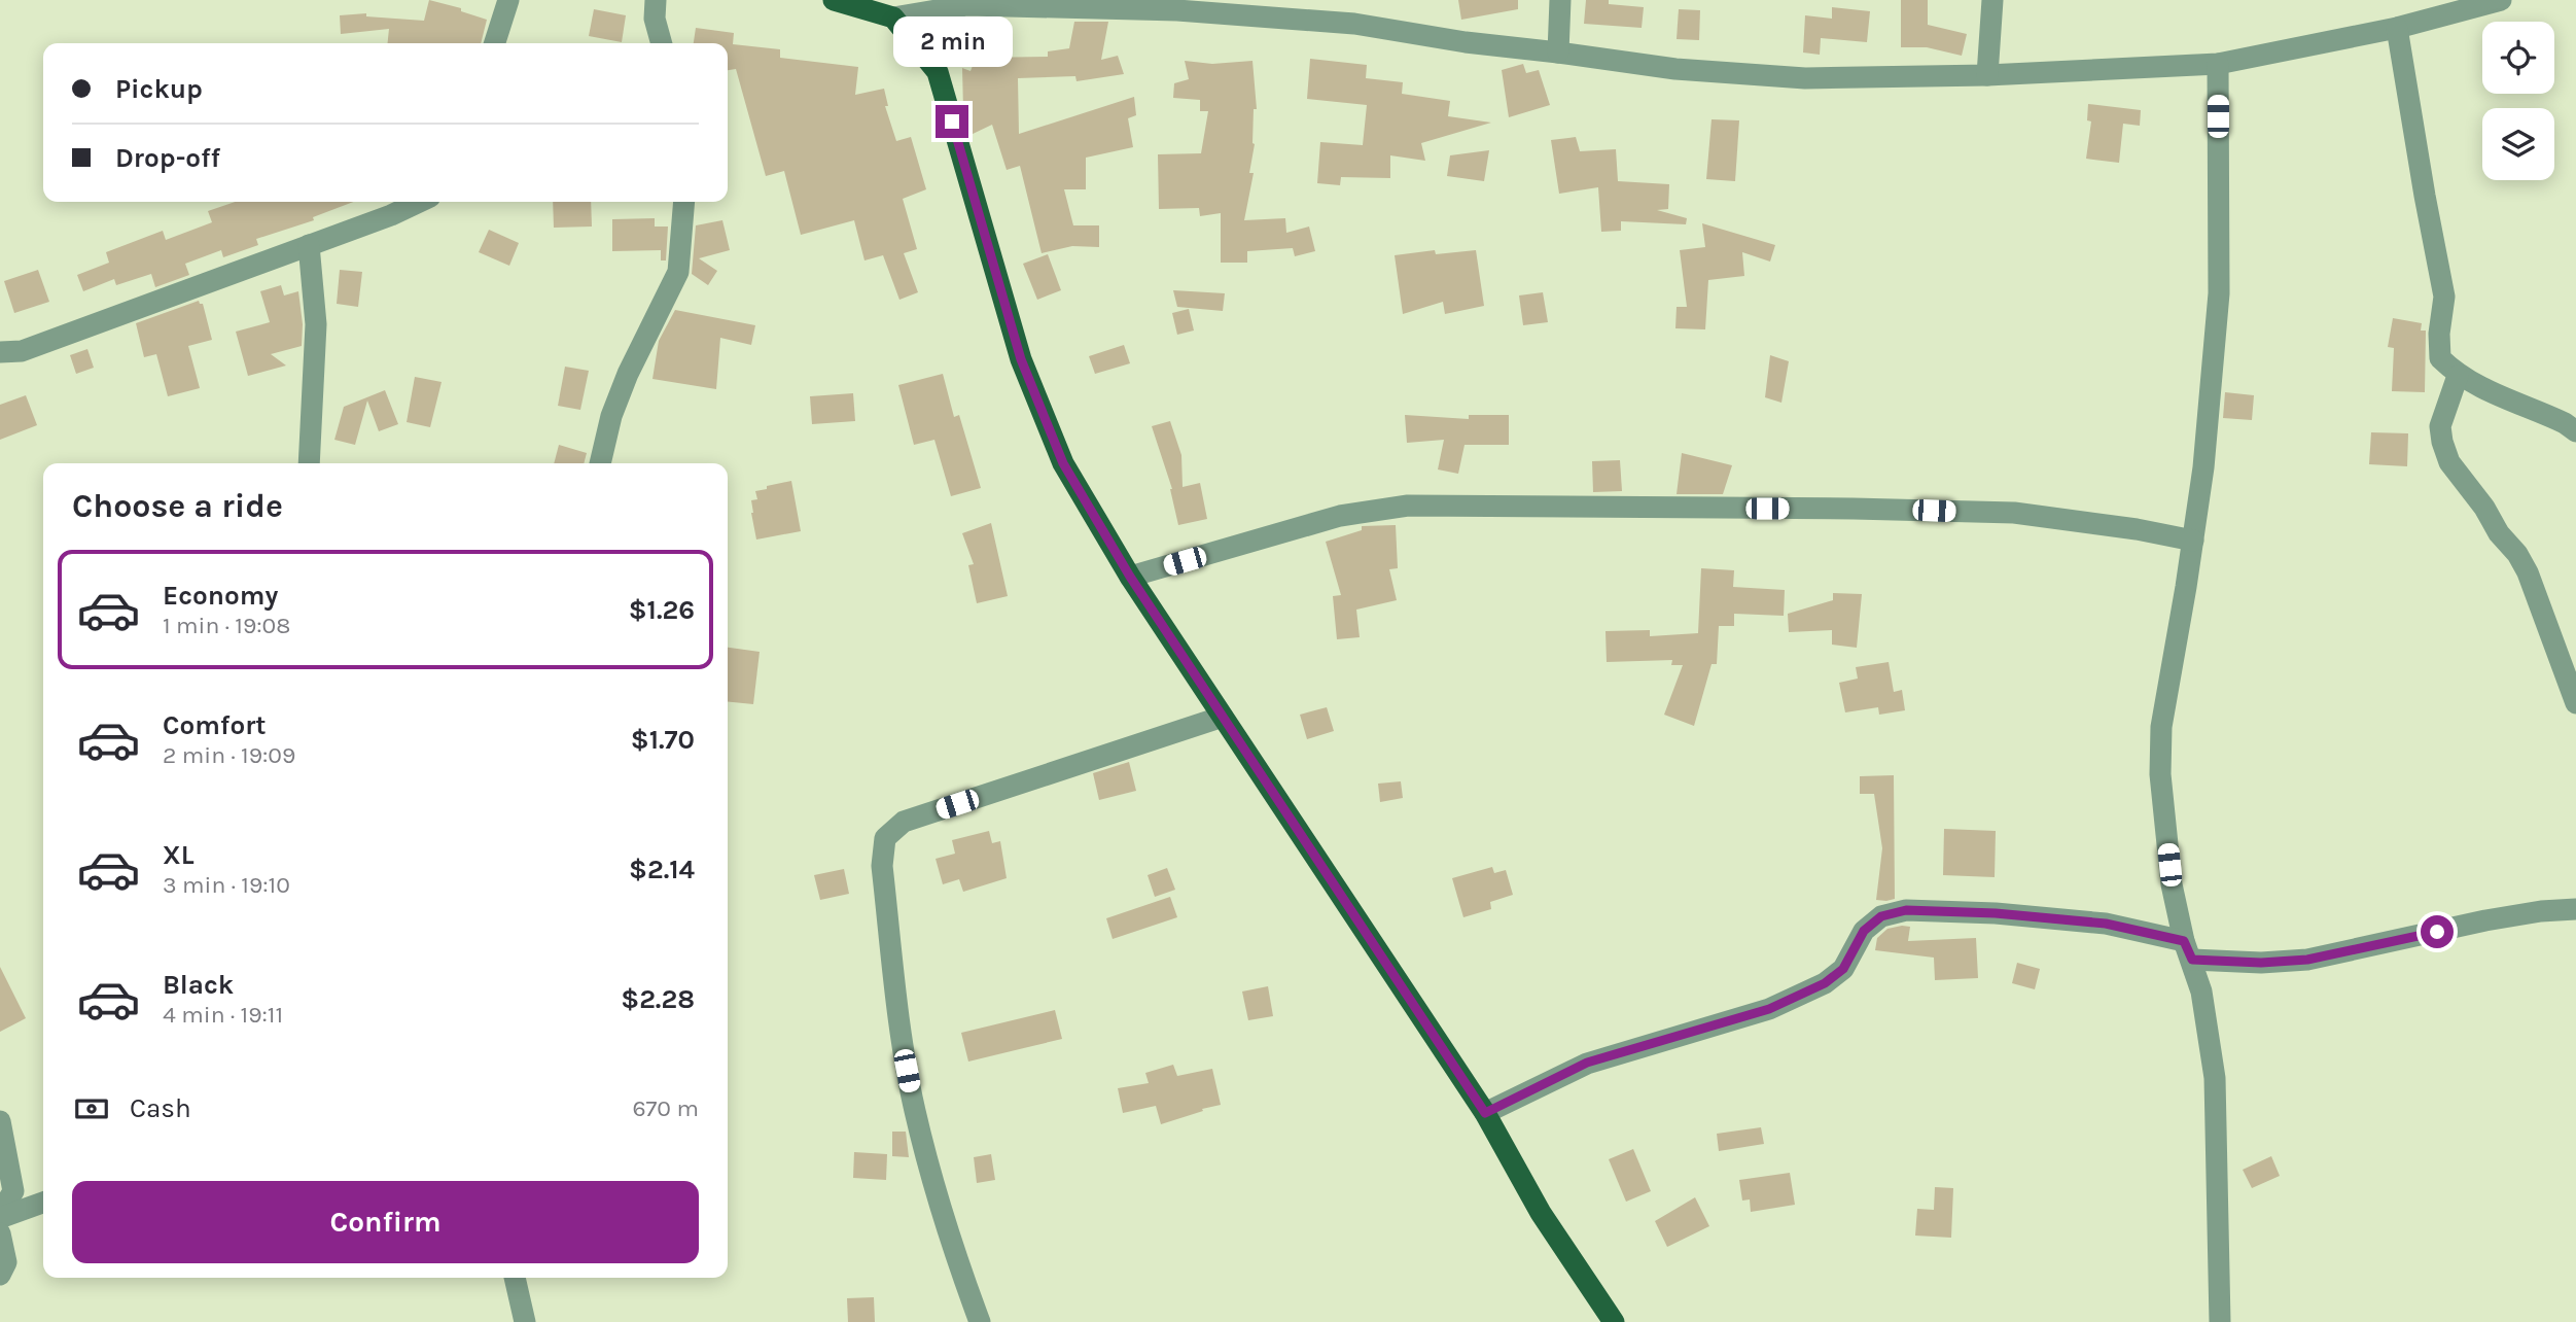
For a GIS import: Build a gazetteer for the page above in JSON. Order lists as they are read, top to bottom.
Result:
{
  "page": {
    "bubble": "2 min",
    "banner": ["Pickup", "Drop-off"],
    "heading": "Choose a ride",
    "list": [
      {
        "name": "Economy",
        "note": "1 min · 19:08",
        "value": "$1.26"
      },
      {
        "name": "Comfort",
        "note": "2 min · 19:09",
        "value": "$1.70"
      },
      {
        "name": "XL",
        "note": "3 min · 19:10",
        "value": "$2.14"
      },
      {
        "name": "Black",
        "note": "4 min · 19:11",
        "value": "$2.28"
      }
    ],
    "pay": ["Cash", "670 m"],
    "buttons": "Confirm"
  }
}
